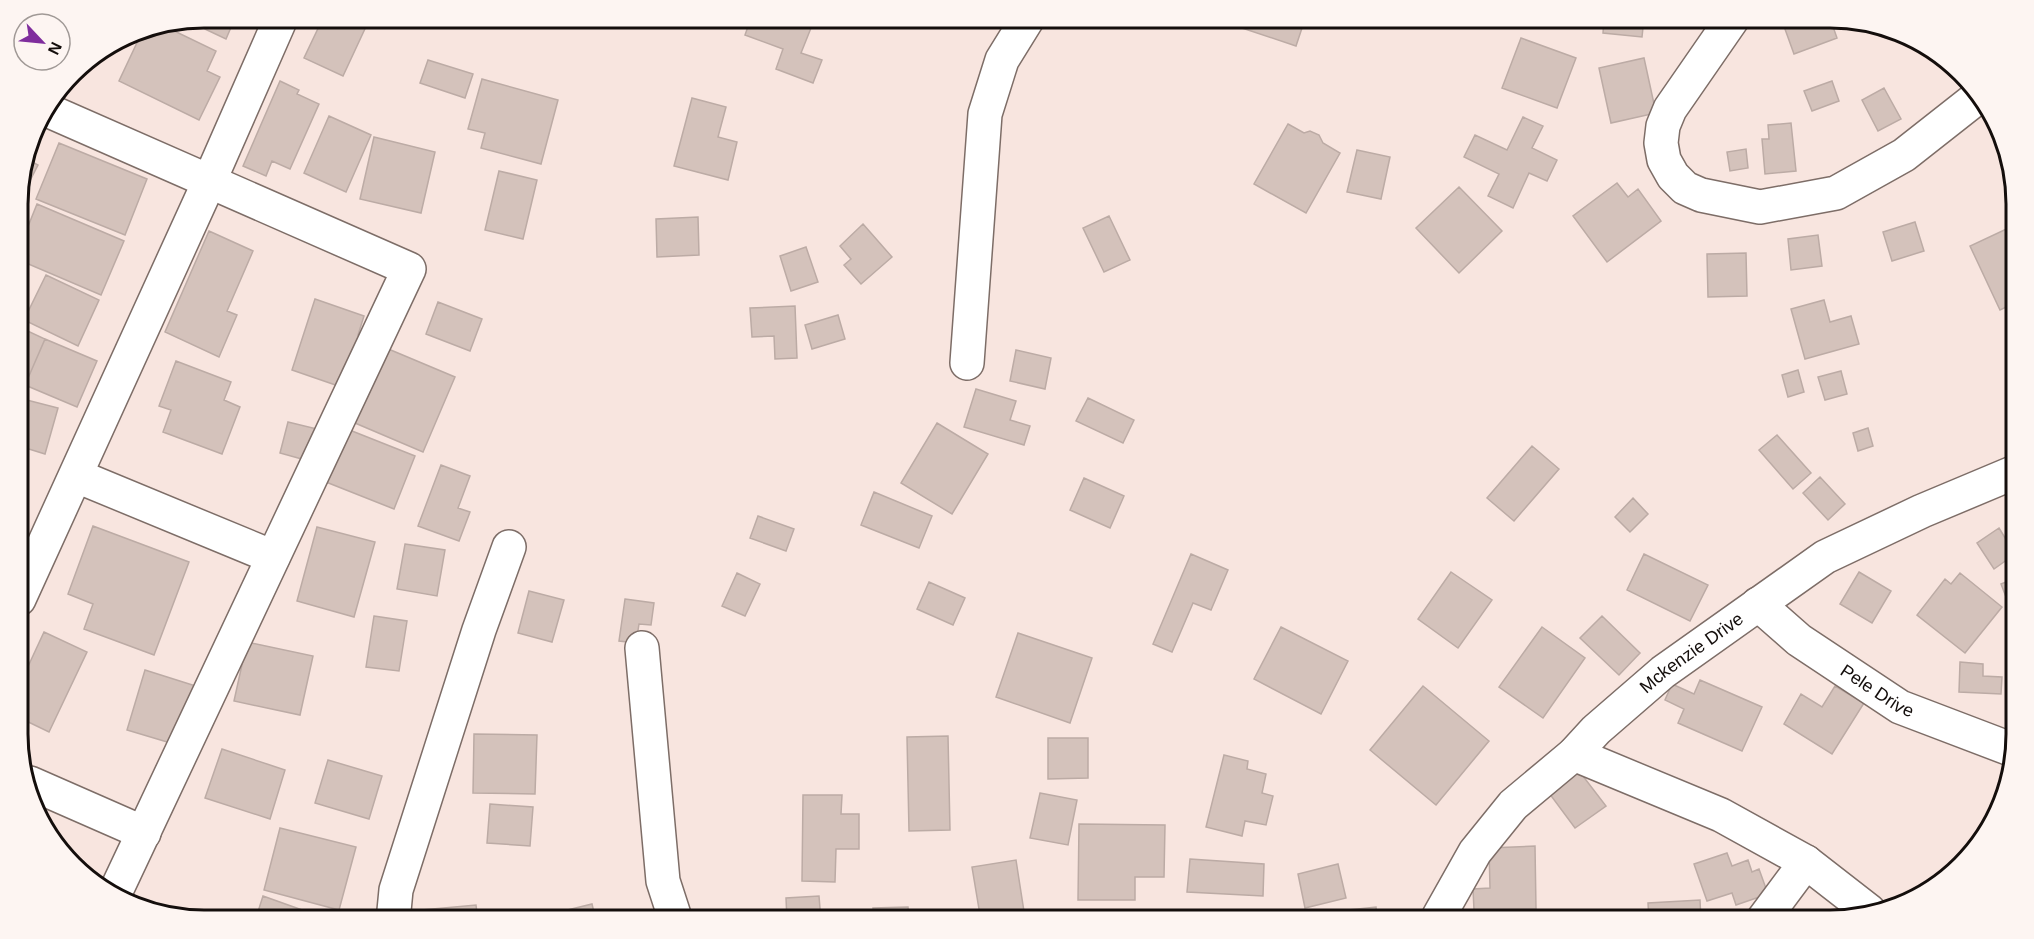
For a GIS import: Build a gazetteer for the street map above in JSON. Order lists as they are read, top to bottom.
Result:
{
  "streets": {
    "street": ["Mckenzie Drive", "Pele Drive"]
  },
  "crossings": [
    ["Mckenzie Drive", "Pele Drive"]
  ],
  "north": "bottom right"
}
